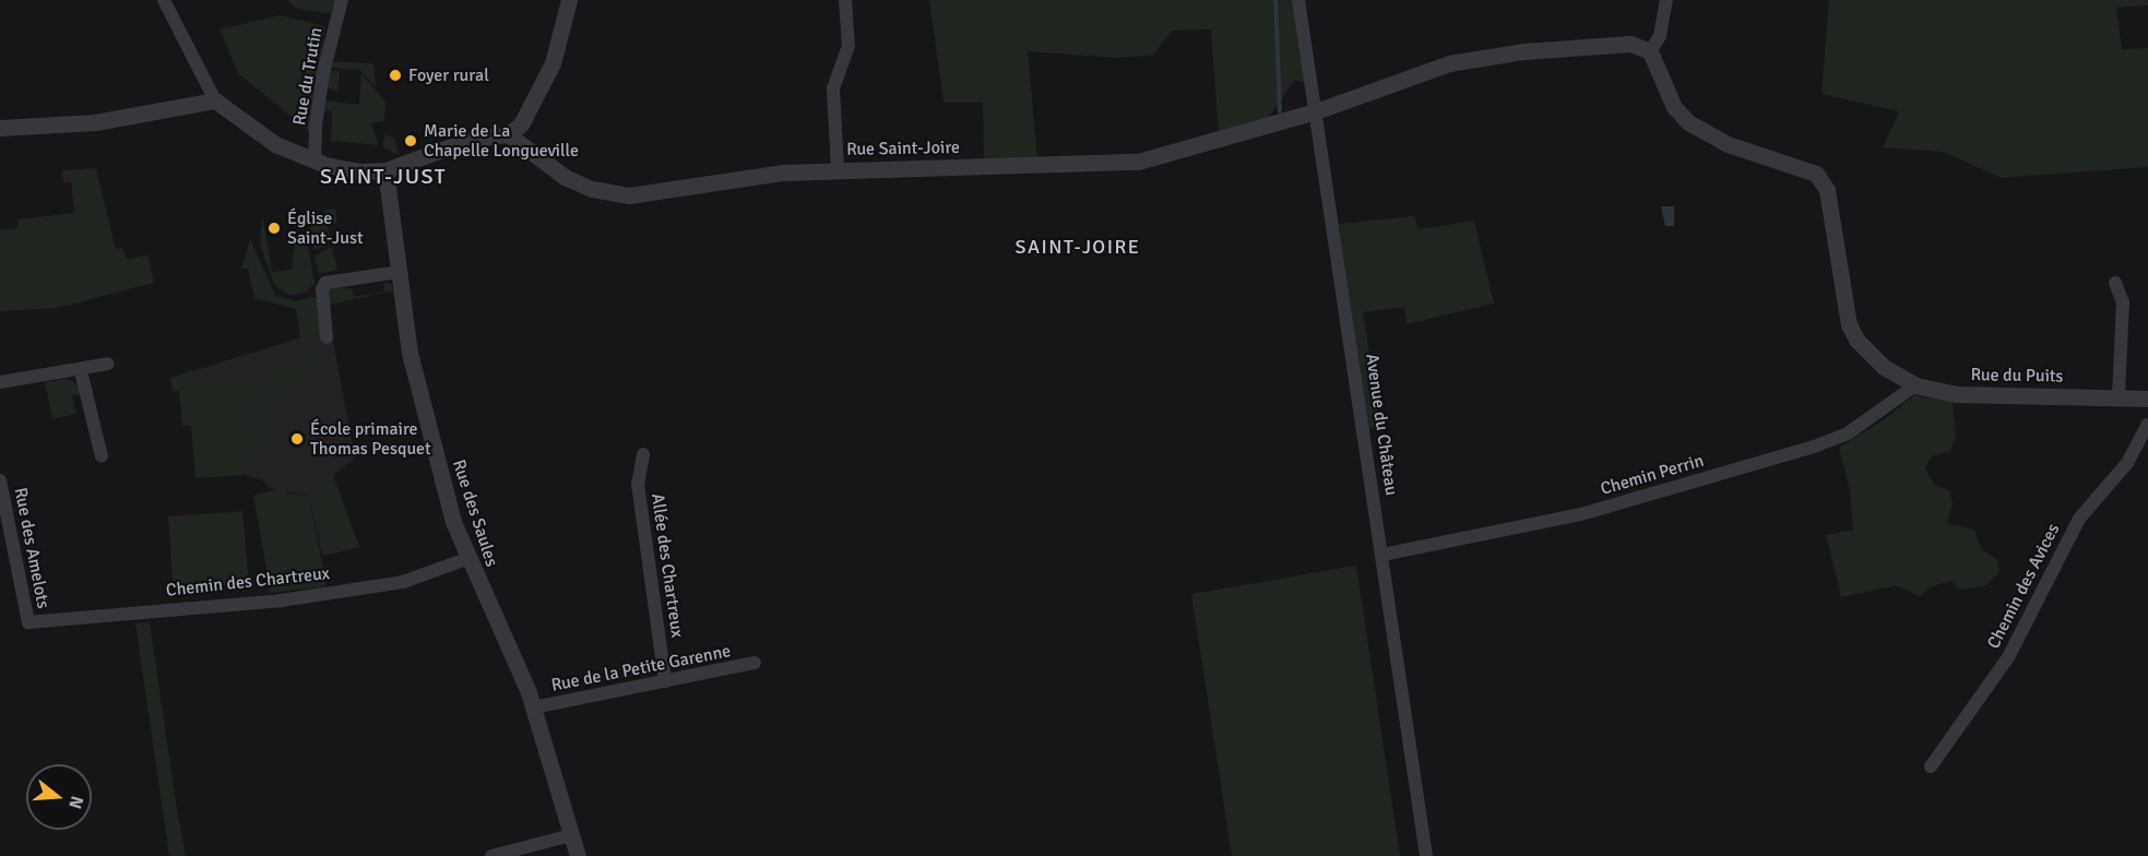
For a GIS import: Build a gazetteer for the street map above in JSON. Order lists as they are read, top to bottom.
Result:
{
  "streets": {
    "street": [
      "Rue du Trutin",
      "Rue Saint-Joire",
      "Rue du Puits",
      "Avenue du Château",
      "Chemin Perrin",
      "Rue des Saules",
      "Rue des Amelots",
      "Allée des Chartreux",
      "Chemin des Chartreux",
      "Chemin des Avices",
      "Rue de la Petite Garenne"
    ]
  },
  "crossings": [
    ["Rue Saint-Joire", "Avenue du Château"],
    ["Rue du Puits", "Chemin Perrin"],
    ["Avenue du Château", "Chemin Perrin"],
    ["Rue des Saules", "Chemin des Chartreux"],
    ["Rue des Saules", "Rue de la Petite Garenne"],
    ["Rue des Amelots", "Chemin des Chartreux"],
    ["Allée des Chartreux", "Rue de la Petite Garenne"]
  ],
  "districts": ["SAINT-JUST", "SAINT-JOIRE"],
  "places": [
    "Foyer rural",
    "Marie de La Chapelle Longueville",
    "Église Saint-Just",
    "École primaire Thomas Pesquet"
  ],
  "north": "right"
}
